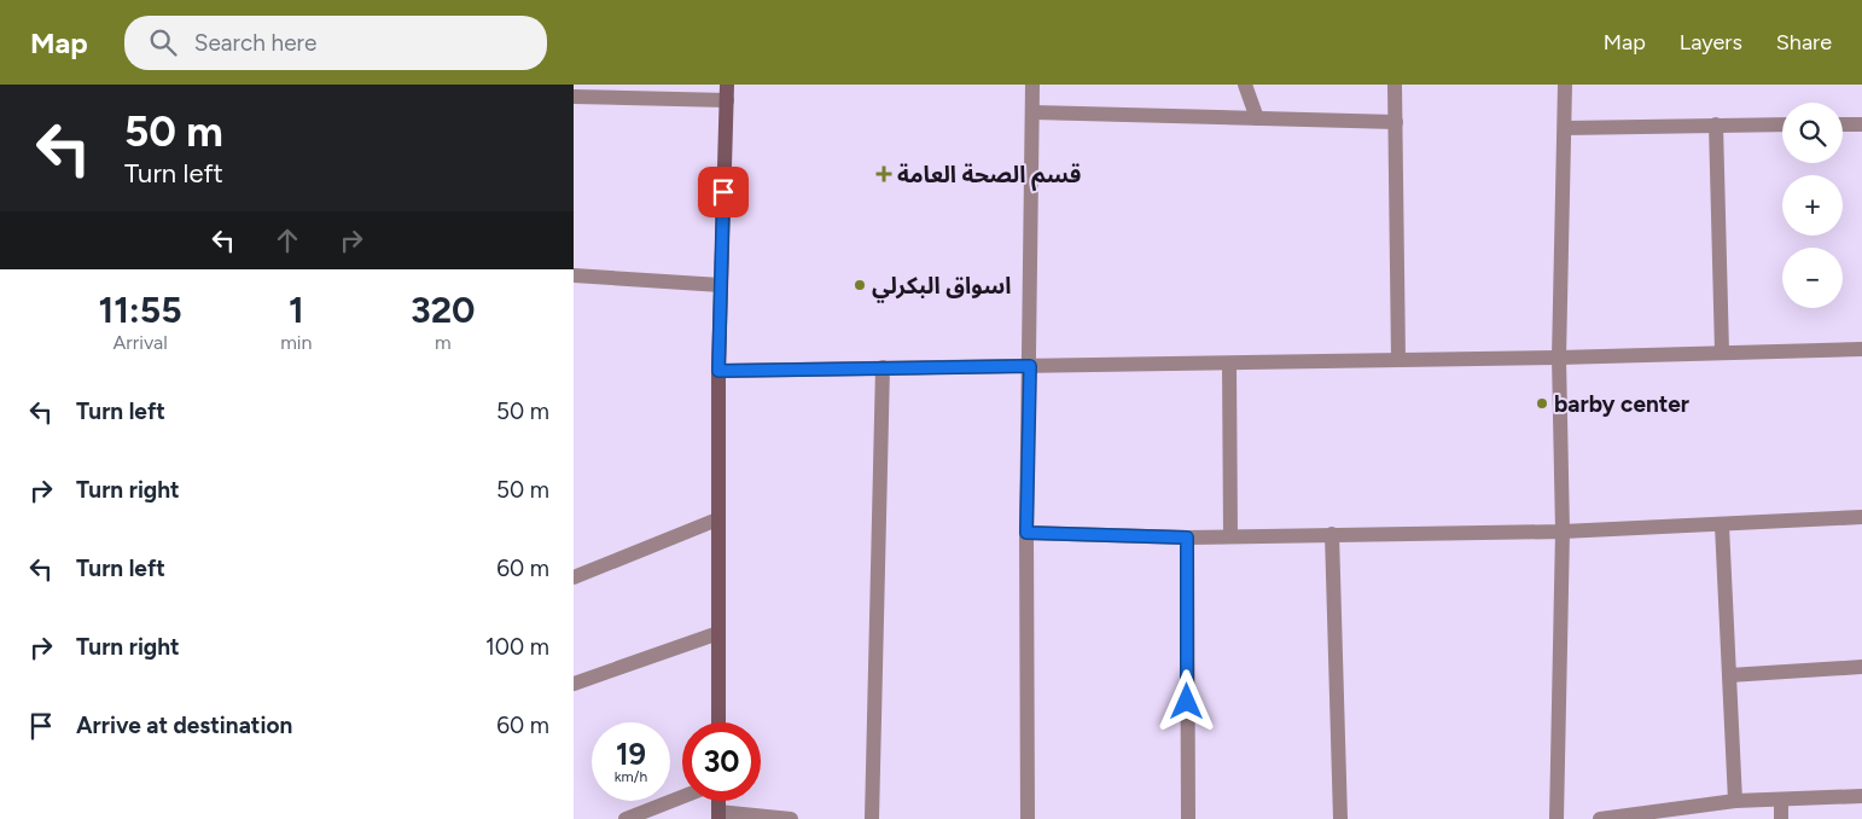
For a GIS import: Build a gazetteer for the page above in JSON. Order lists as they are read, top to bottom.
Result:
{
  "places": {
    "health": ["قسم الصحة العامة"],
    "other": ["اسواق البكرلي", "barby center"]
  },
  "page": {
    "header": "Map",
    "search": "Search here",
    "nav": ["Map", "Layers", "Share"],
    "turn": ["50 m", "Turn left"],
    "map_buttons": ["+", "−"],
    "eta": [
      "11:55",
      "Arrival",
      "1",
      "min",
      "320",
      "m"
    ],
    "list": [
      {
        "name": "Turn left",
        "value": "50 m"
      },
      {
        "name": "Turn right",
        "value": "50 m"
      },
      {
        "name": "Turn left",
        "value": "60 m"
      },
      {
        "name": "Turn right",
        "value": "100 m"
      },
      {
        "name": "Arrive at destination",
        "value": "60 m"
      }
    ],
    "speed": "19 km/h",
    "limit": "30"
  }
}
